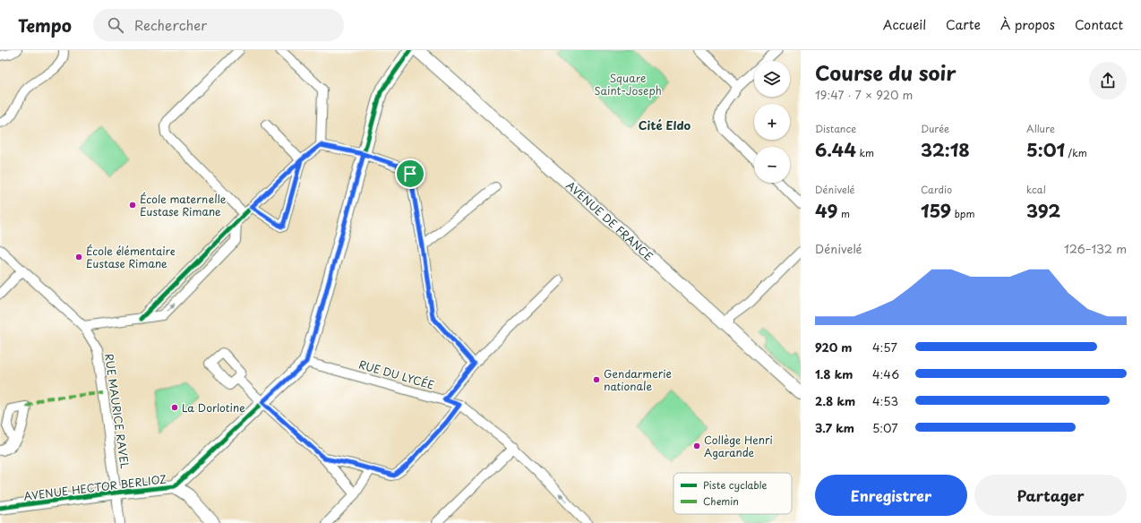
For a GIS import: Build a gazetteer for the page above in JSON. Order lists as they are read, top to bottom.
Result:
{
  "streets": {
    "street": [
      "AVENUE DE FRANCE",
      "RUE DU LYCÉE",
      "RUE MAURICE RAVEL",
      "AVENUE HECTOR BERLIOZ"
    ]
  },
  "crossings": [
    ["RUE DU LYCÉE", "AVENUE HECTOR BERLIOZ"],
    ["RUE MAURICE RAVEL", "AVENUE HECTOR BERLIOZ"]
  ],
  "districts": ["Cité Eldo"],
  "parks": ["Square Saint-Joseph"],
  "places": [
    "École maternelle Eustase Rimane",
    "École élémentaire Eustase Rimane",
    "Gendarmerie nationale",
    "La Dorlotine",
    "Collège Henri Agarande"
  ],
  "legend": ["Piste cyclable", "Chemin"],
  "page": {
    "header": "Tempo",
    "search": "Rechercher",
    "nav": [
      "Accueil",
      "Carte",
      "À propos",
      "Contact"
    ],
    "heading": ["Course du soir", "19:47 · 7 × 920 m"],
    "map_buttons": ["+", "−"],
    "stats": [
      ["Distance", "6.44 km"],
      ["Durée", "32:18"],
      ["Allure", "5:01 /km"],
      ["Dénivelé", "49 m"],
      ["Cardio", "159 bpm"],
      ["kcal", "392"]
    ],
    "chart": ["Dénivelé", "126–132 m"],
    "list": [
      {
        "name": "920 m",
        "note": "4:57"
      },
      {
        "name": "1.8 km",
        "note": "4:46"
      },
      {
        "name": "2.8 km",
        "note": "4:53"
      },
      {
        "name": "3.7 km",
        "note": "5:07"
      }
    ],
    "buttons": ["Enregistrer", "Partager"]
  }
}
